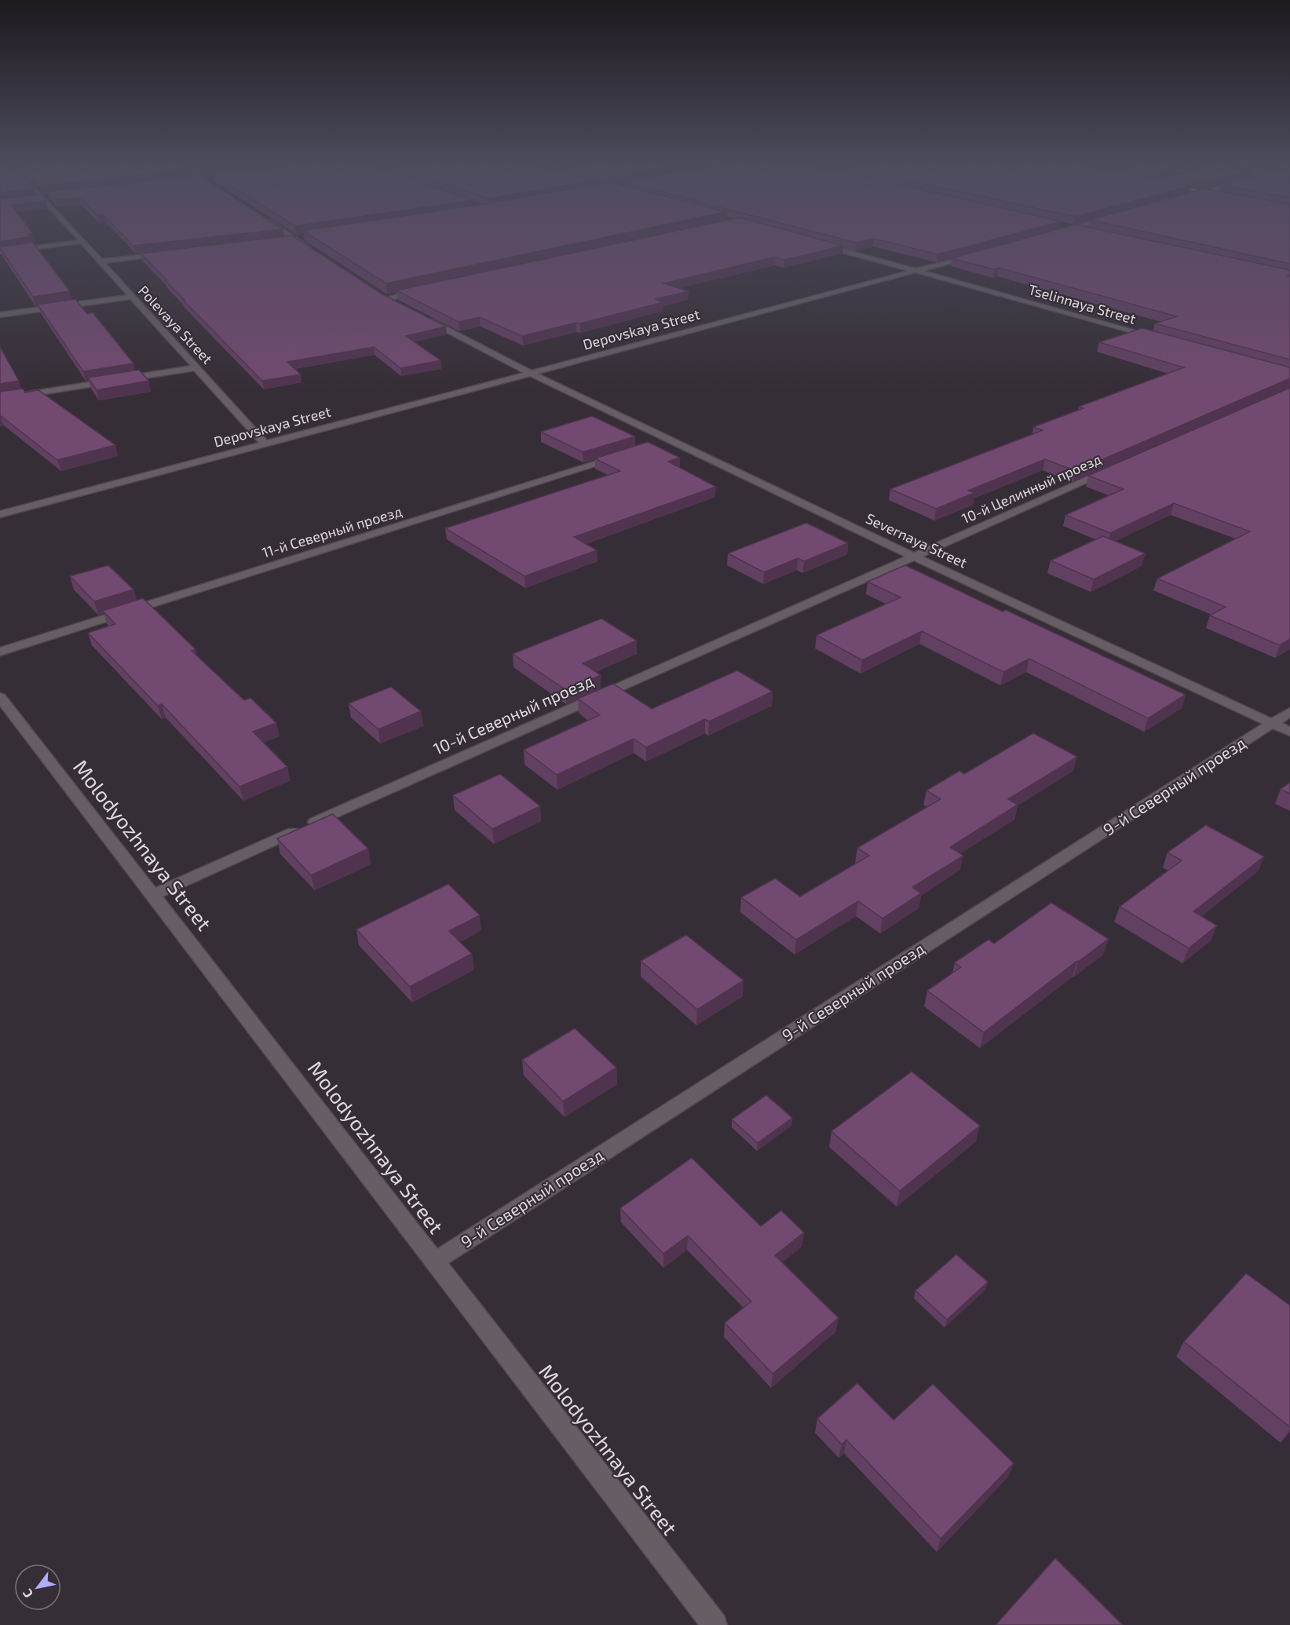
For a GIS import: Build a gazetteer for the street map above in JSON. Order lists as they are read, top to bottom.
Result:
{
  "streets": {
    "street": [
      "Tselinnaya Street",
      "Polevaya Street",
      "Depovskaya Street",
      "10-й Целинный проезд",
      "11-й Северный проезд",
      "Severnaya Street",
      "10-й Северный проезд",
      "9-й Северный проезд",
      "Molodyozhnaya Street"
    ]
  },
  "crossings": [
    ["Tselinnaya Street", "Depovskaya Street"],
    ["Polevaya Street", "Depovskaya Street"],
    ["Depovskaya Street", "Severnaya Street"],
    ["10-й Целинный проезд", "Severnaya Street"],
    ["10-й Целинный проезд", "10-й Северный проезд"],
    ["Severnaya Street", "10-й Северный проезд"],
    ["Severnaya Street", "9-й Северный проезд"],
    ["10-й Северный проезд", "Molodyozhnaya Street"],
    ["9-й Северный проезд", "Molodyozhnaya Street"]
  ],
  "north": "bottom left"
}
